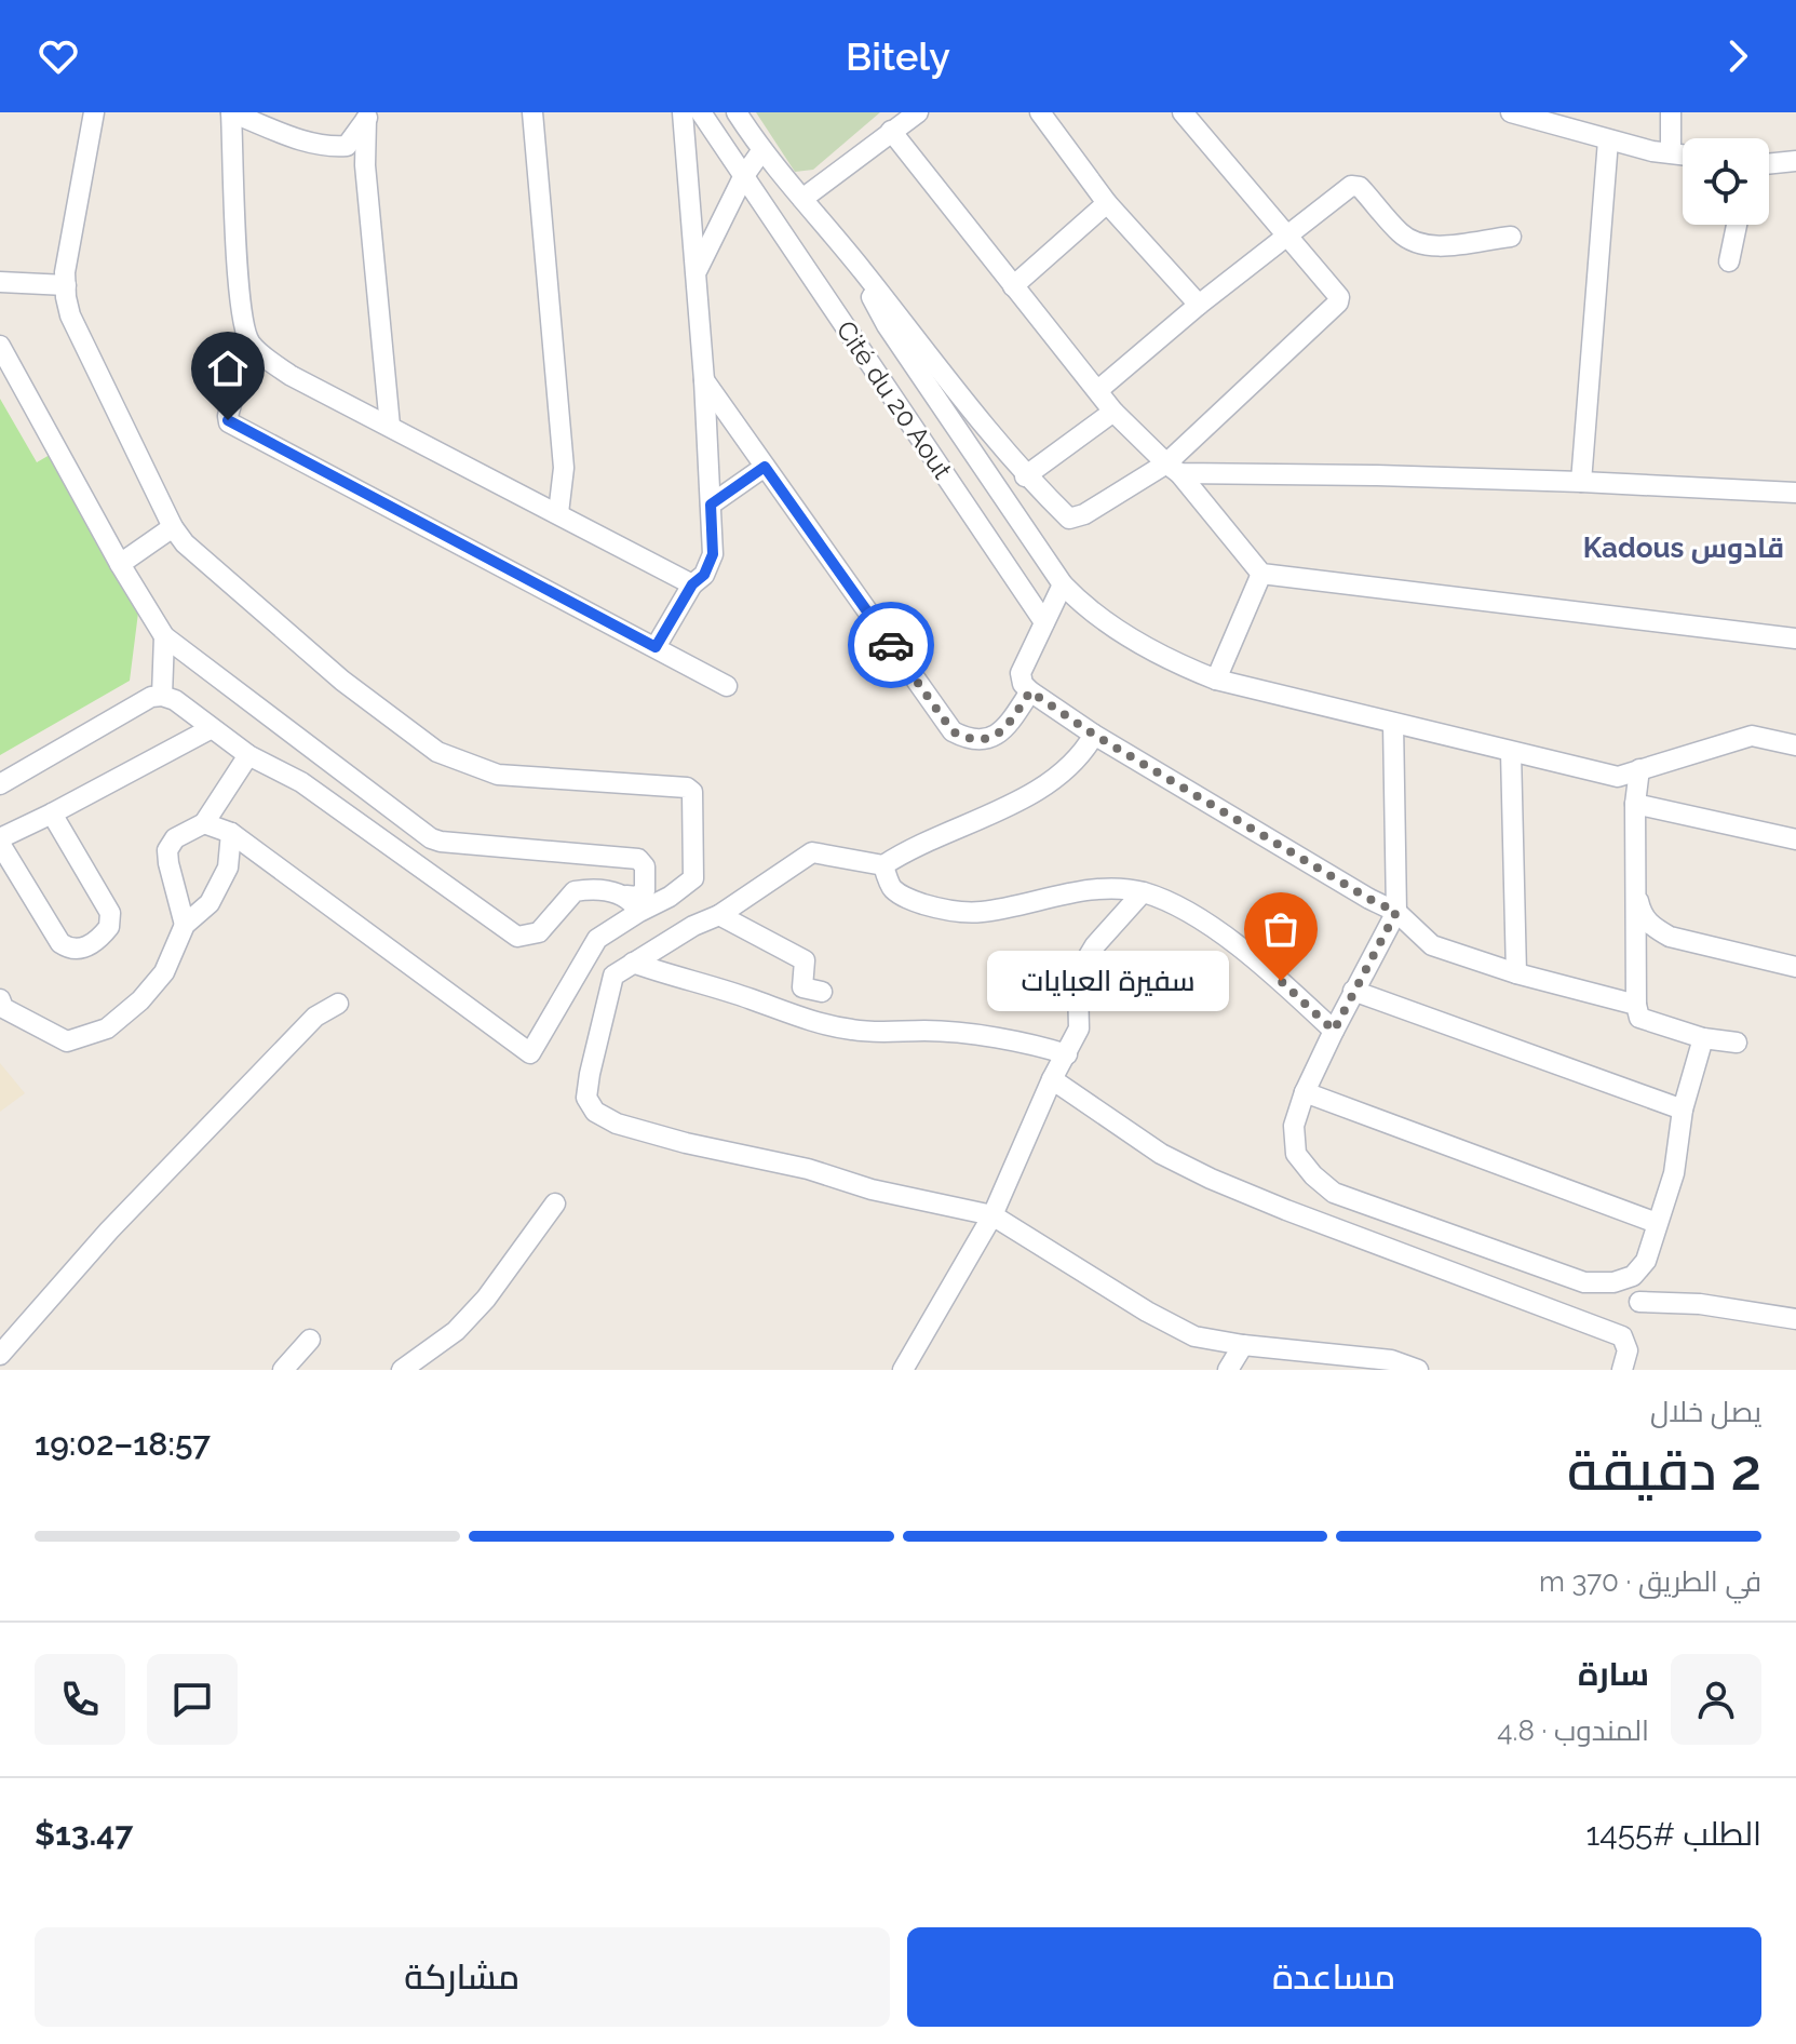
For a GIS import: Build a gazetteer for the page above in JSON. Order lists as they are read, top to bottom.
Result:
{
  "streets": {
    "street": ["Cité du 20 Aout"]
  },
  "districts": ["Kadous قادوس"],
  "places": ["سفيرة العبايات"],
  "page": {
    "header": "Bitely",
    "bubble": "سفيرة العبايات",
    "heading": ["2 دقيقة", "يصل خلال", "18:57–19:02"],
    "panel": [
      "سارة",
      "المندوب · 4.8",
      "الطلب #1455",
      "$13.47"
    ],
    "bar": "في الطريق · 370 m",
    "buttons": ["مساعدة", "مشاركة"]
  }
}
